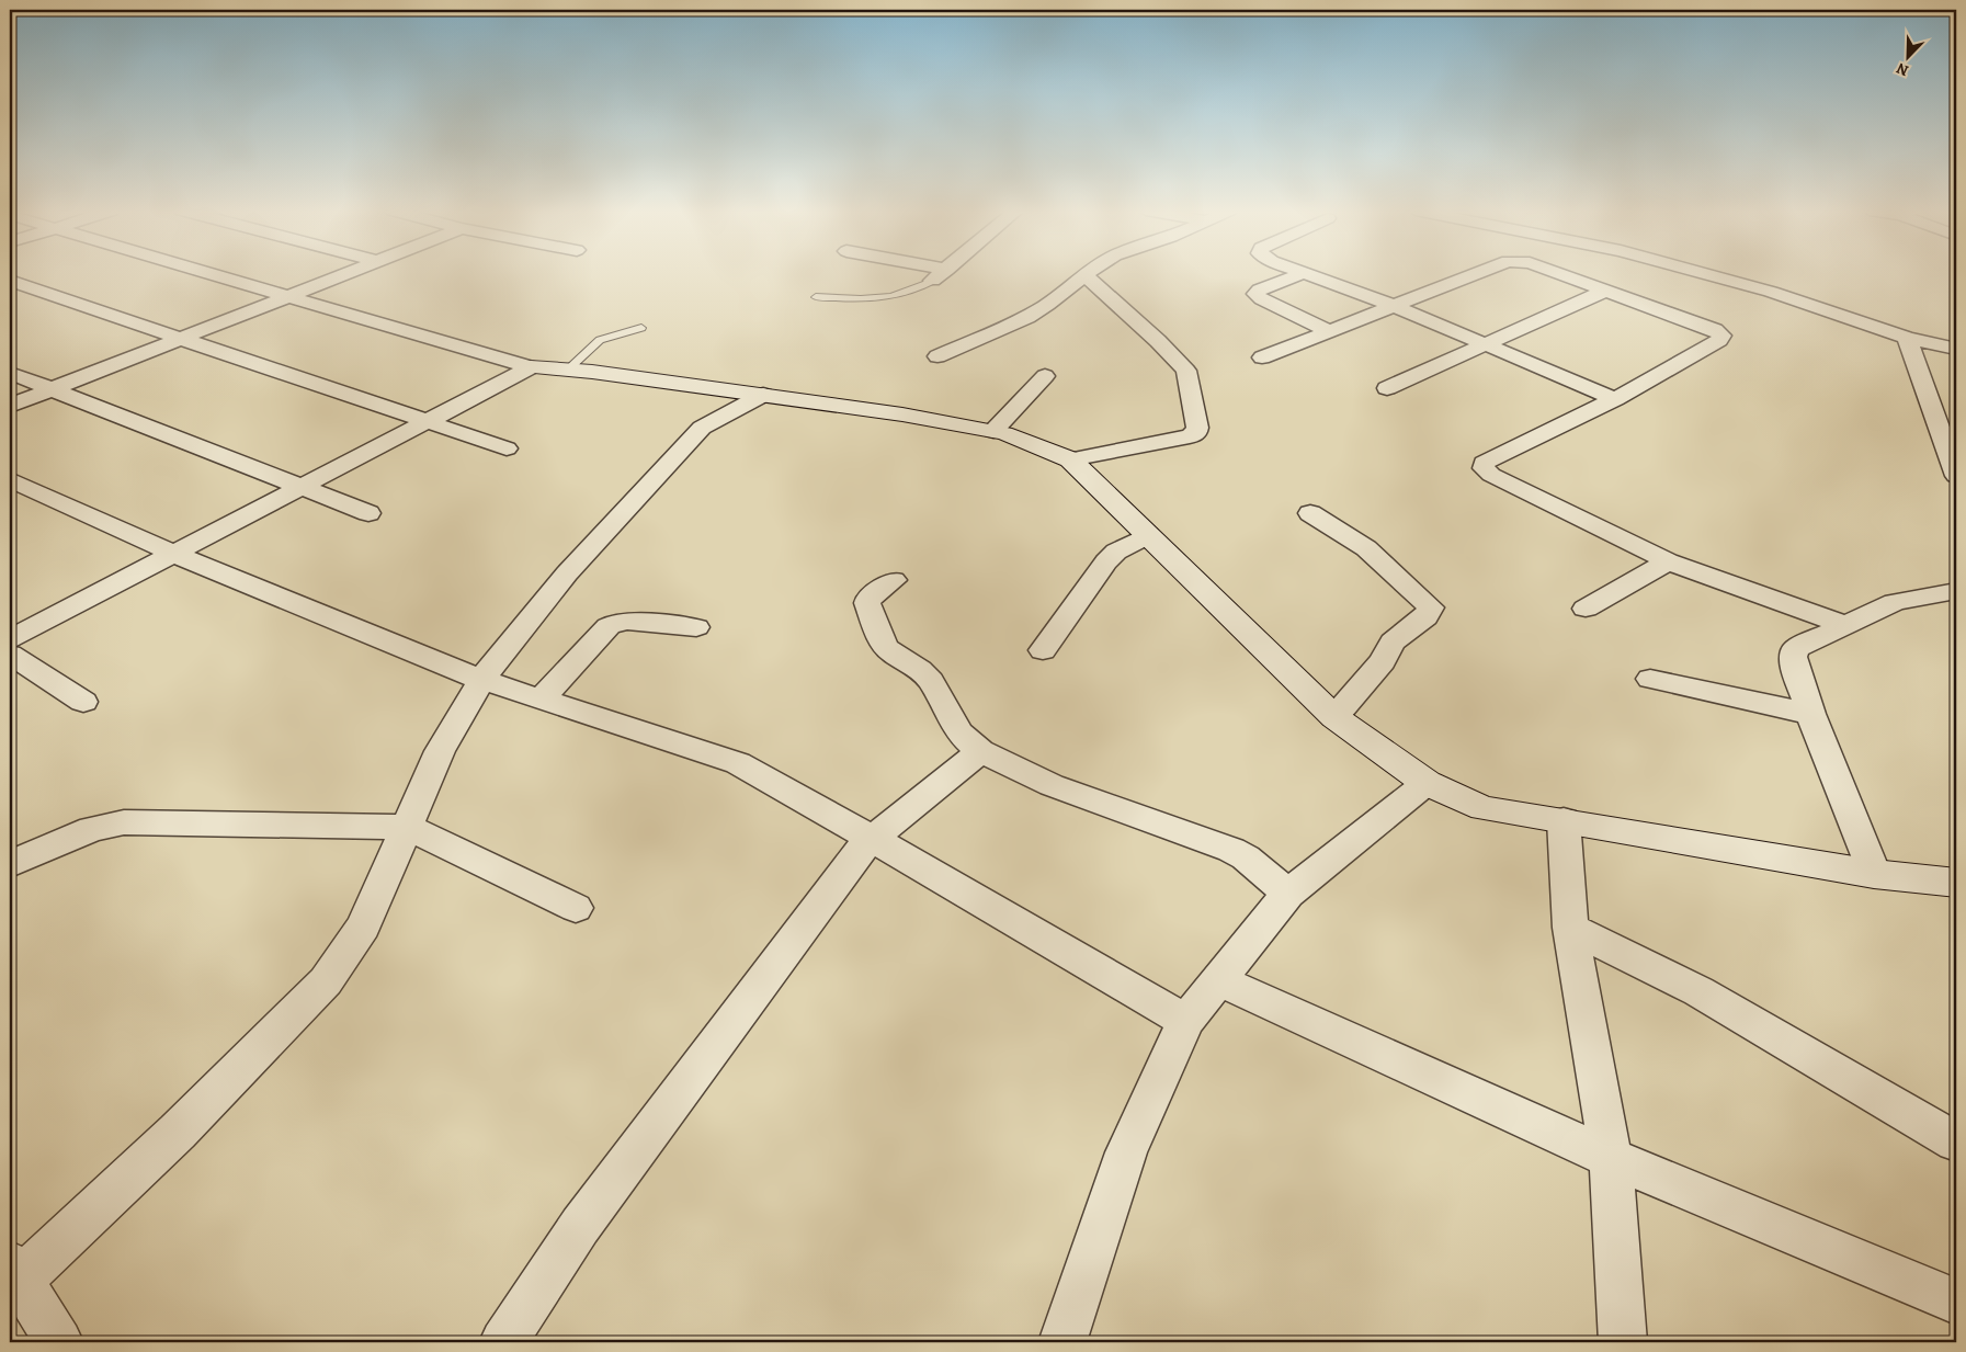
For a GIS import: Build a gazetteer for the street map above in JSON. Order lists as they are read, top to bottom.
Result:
{
  "north": "bottom left"
}
